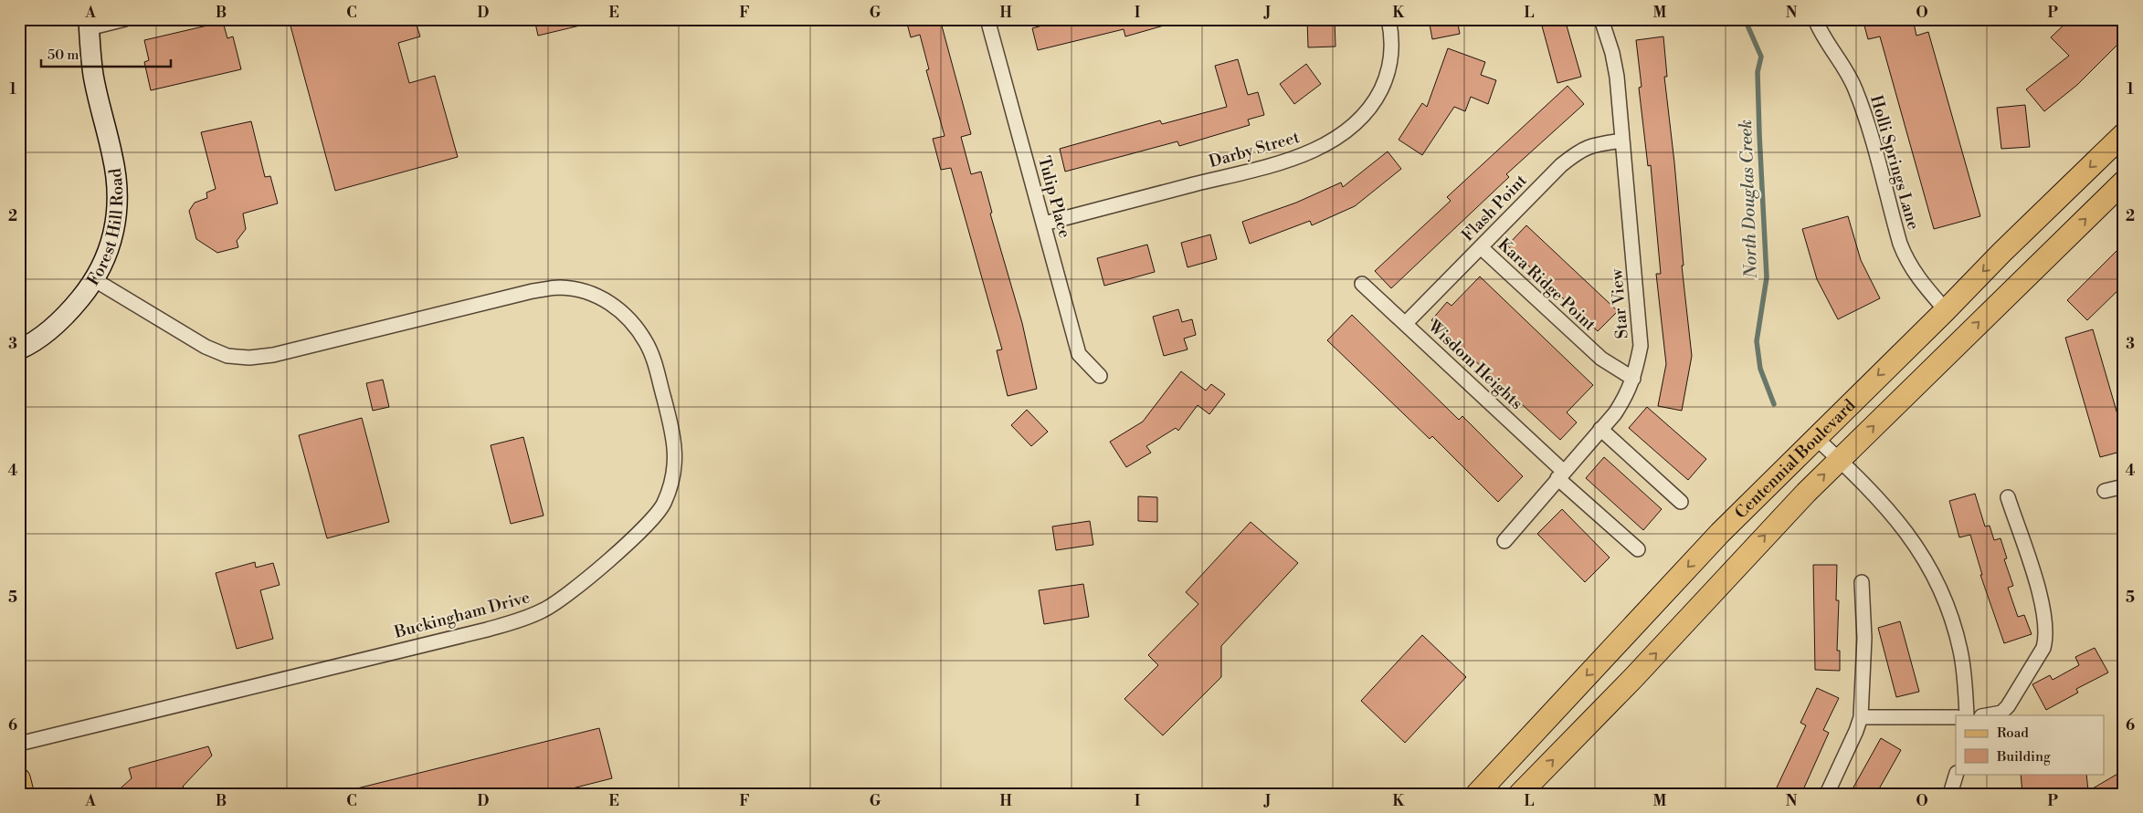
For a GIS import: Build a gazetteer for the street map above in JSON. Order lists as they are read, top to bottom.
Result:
{
  "streets": {
    "main road": ["Centennial Boulevard"],
    "street": [
      "Darby Street",
      "Holli Springs Lane",
      "Tulip Place",
      "Flash Point",
      "Forest Hill Road",
      "Kara Ridge Point",
      "Star View",
      "Wisdom Heights",
      "Buckingham Drive"
    ]
  },
  "crossings": [
    ["Darby Street", "Tulip Place"],
    ["Holli Springs Lane", "Centennial Boulevard"],
    ["Flash Point", "Kara Ridge Point"],
    ["Flash Point", "Star View"],
    ["Flash Point", "Wisdom Heights"],
    ["Forest Hill Road", "Buckingham Drive"],
    ["Kara Ridge Point", "Star View"],
    ["Star View", "Wisdom Heights"]
  ],
  "water": ["North Douglas Creek"],
  "legend": ["Road", "Building"],
  "scale_bar": "50 m",
  "grid": {
    "columns": [
      "A",
      "B",
      "C",
      "D",
      "E",
      "F",
      "G",
      "H",
      "I",
      "J",
      "K",
      "L",
      "M",
      "N",
      "O",
      "P"
    ],
    "rows": [
      "1",
      "2",
      "3",
      "4",
      "5",
      "6"
    ]
  }
}
